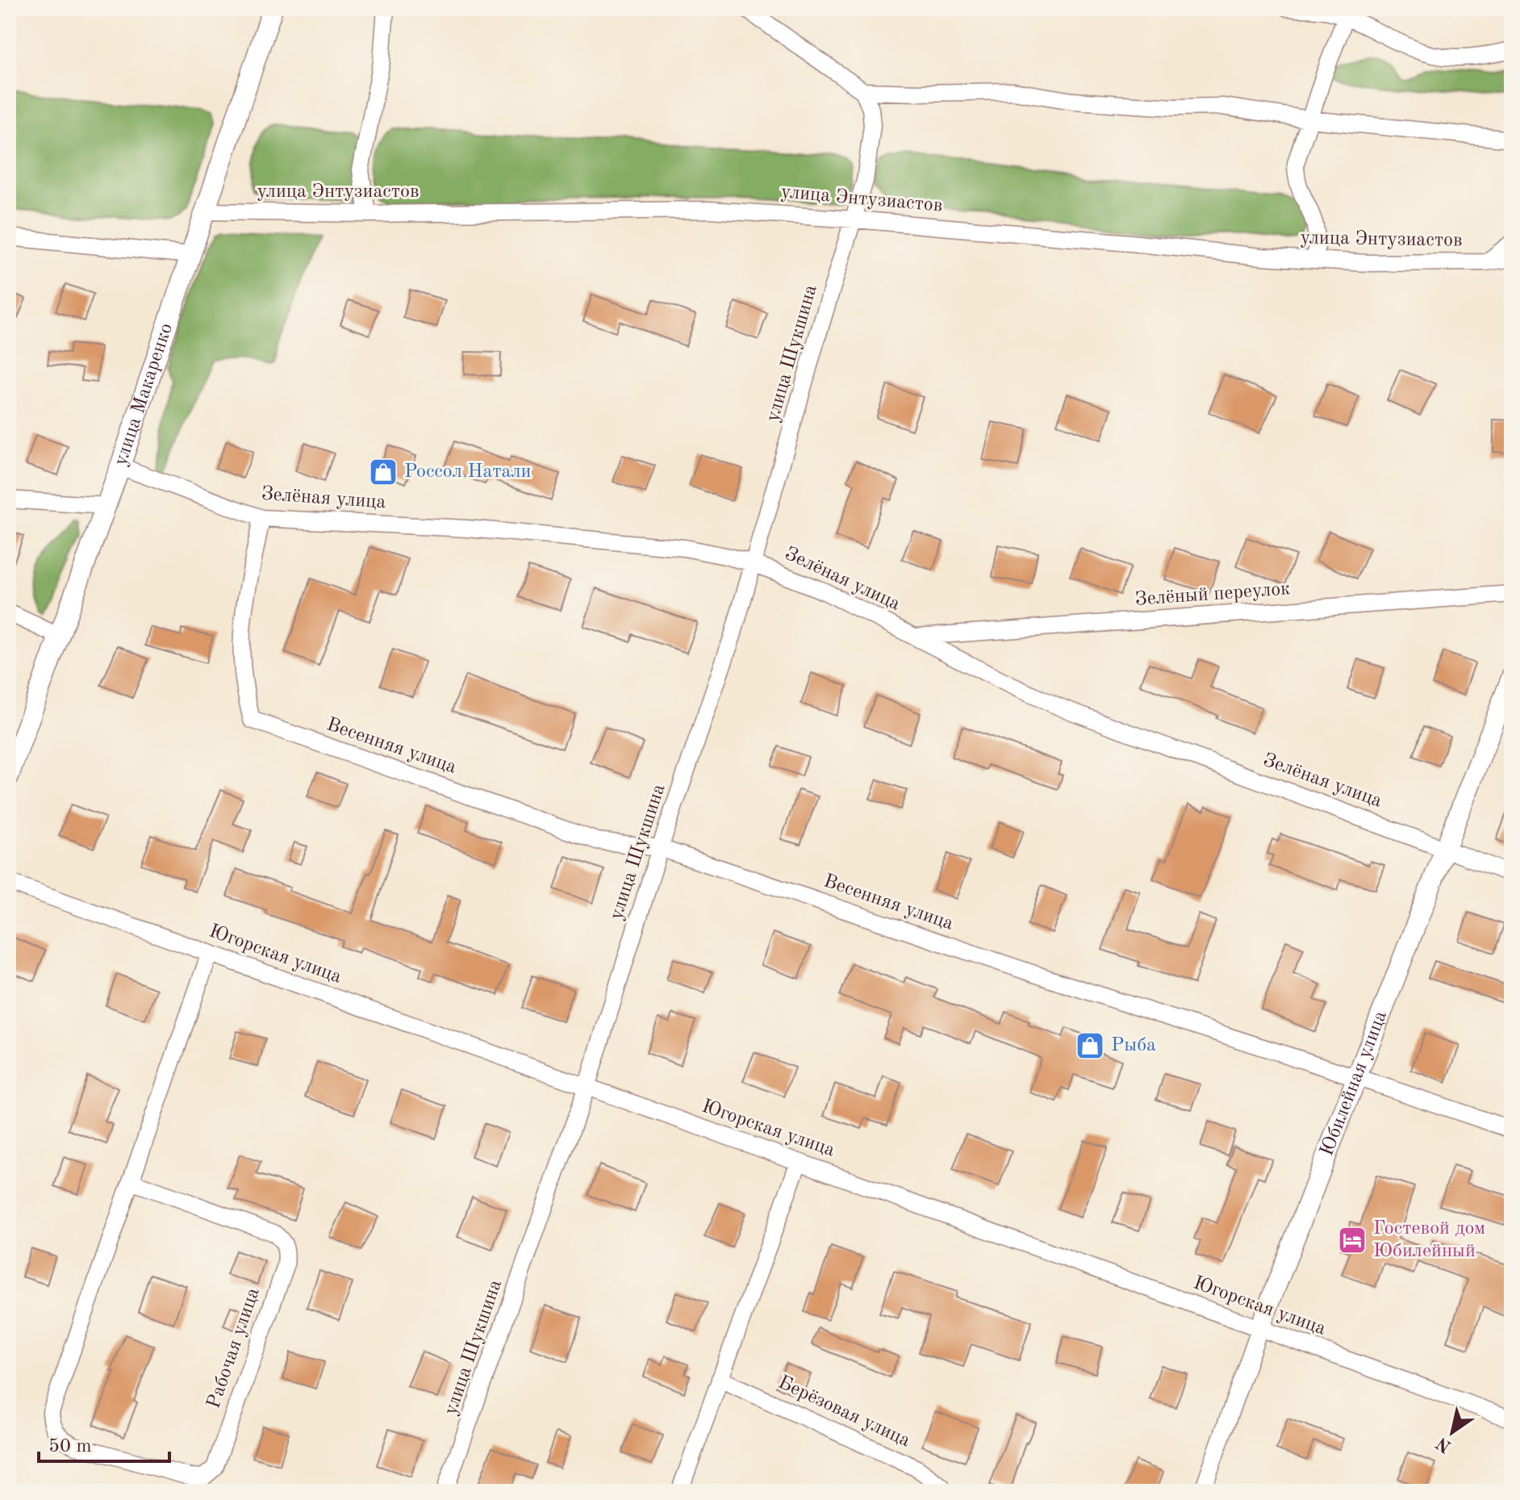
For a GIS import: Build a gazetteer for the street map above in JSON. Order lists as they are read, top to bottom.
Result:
{
  "streets": {
    "street": [
      "улица Энтузиастов",
      "улица Шукшина",
      "улица Макаренко",
      "Зелёная улица",
      "Зелёный переулок",
      "Весенняя улица",
      "Югорская улица",
      "Юбилейная улица",
      "Рабочая улица",
      "Берёзовая улица"
    ]
  },
  "crossings": [
    ["улица Энтузиастов", "улица Шукшина"],
    ["улица Энтузиастов", "улица Макаренко"],
    ["улица Шукшина", "Зелёная улица"],
    ["улица Шукшина", "Весенняя улица"],
    ["улица Шукшина", "Югорская улица"],
    ["улица Макаренко", "Зелёная улица"],
    ["Зелёная улица", "Зелёный переулок"],
    ["Зелёная улица", "Весенняя улица"],
    ["Зелёная улица", "Юбилейная улица"],
    ["Весенняя улица", "Юбилейная улица"],
    ["Югорская улица", "Юбилейная улица"],
    ["Югорская улица", "Рабочая улица"]
  ],
  "places": {
    "shop": ["Россол Натали", "Рыба"],
    "hotel": ["Гостевой дом Юбилейный"]
  },
  "scale_bar": "50 m",
  "north": "bottom left"
}
